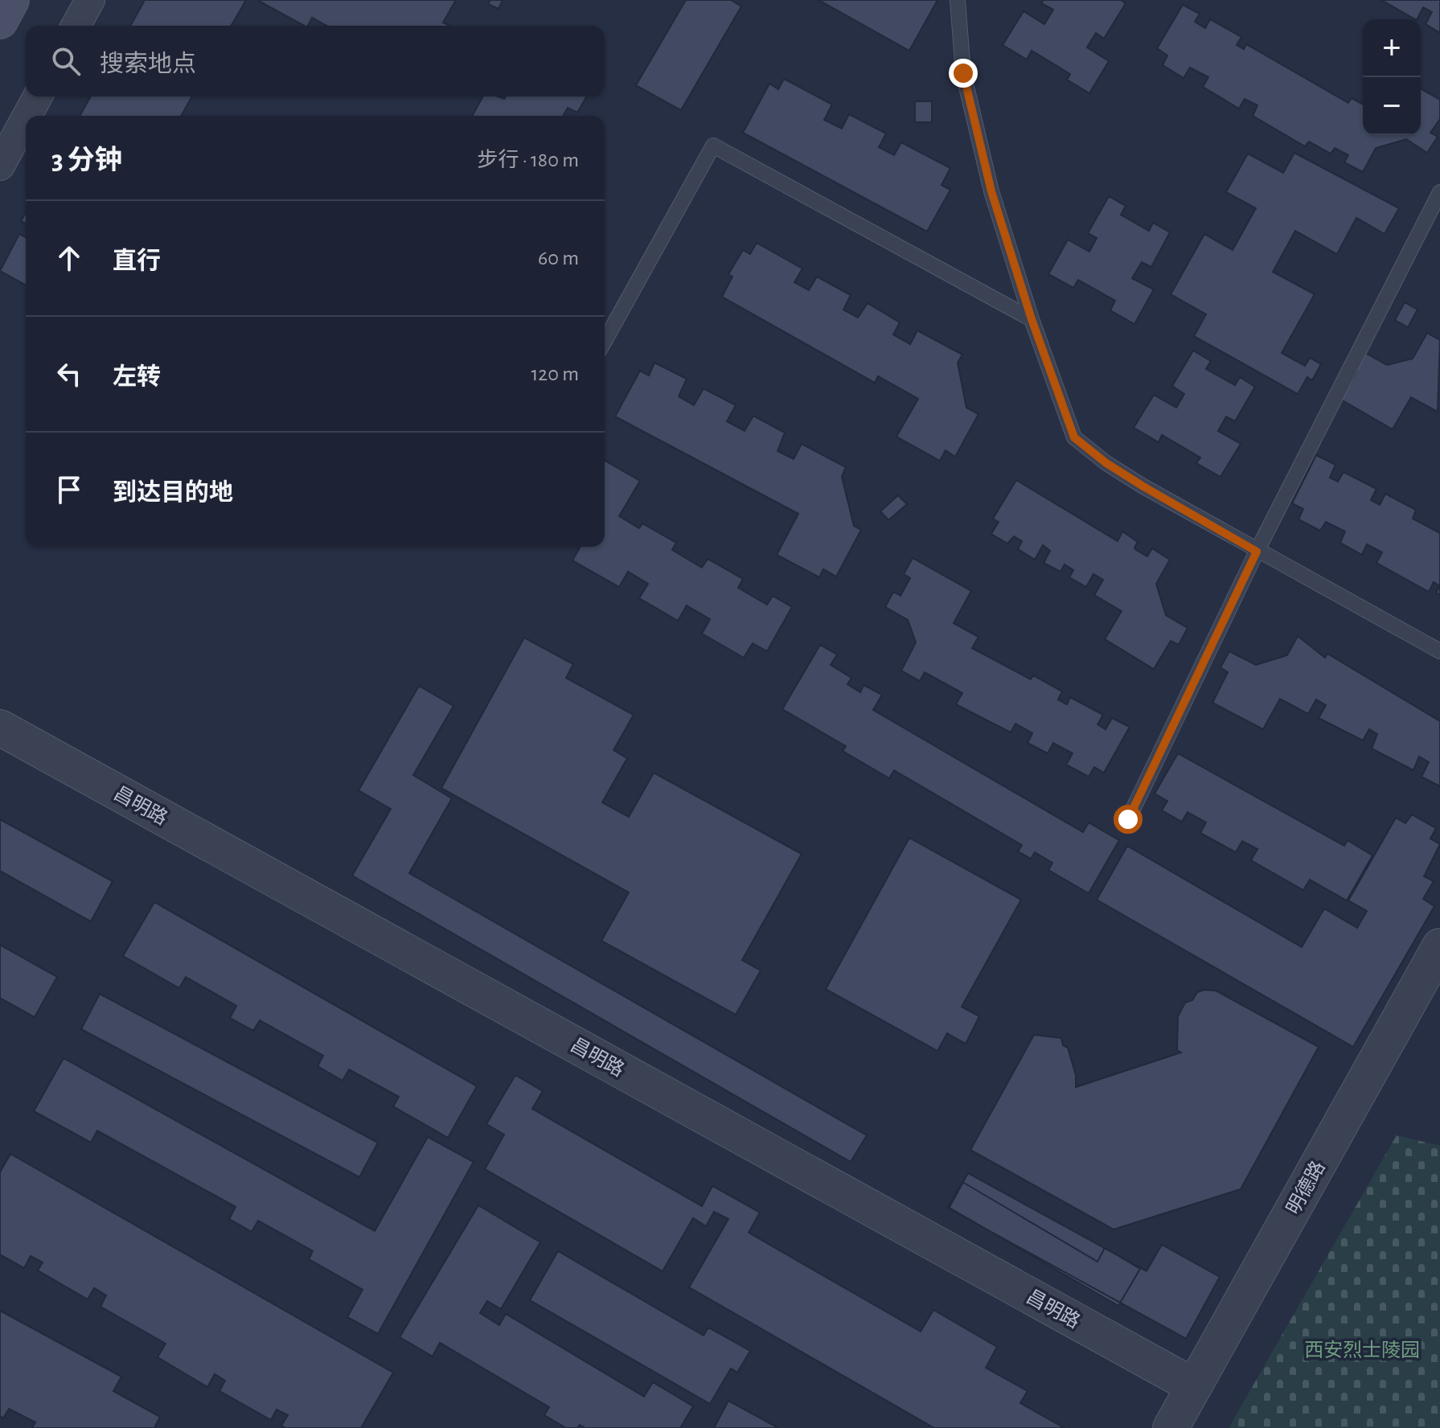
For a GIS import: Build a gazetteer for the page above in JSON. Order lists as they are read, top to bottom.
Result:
{
  "streets": {
    "street": ["昌明路", "明德路"]
  },
  "crossings": [
    ["昌明路", "明德路"]
  ],
  "parks": ["西安烈士陵园"],
  "page": {
    "map_buttons": ["+", "−"],
    "search": "搜索地点",
    "heading": ["3 分钟", "步行 · 180 m"],
    "list": [
      ["直行", "60 m"],
      ["左转", "120 m"],
      "到达目的地"
    ]
  }
}
